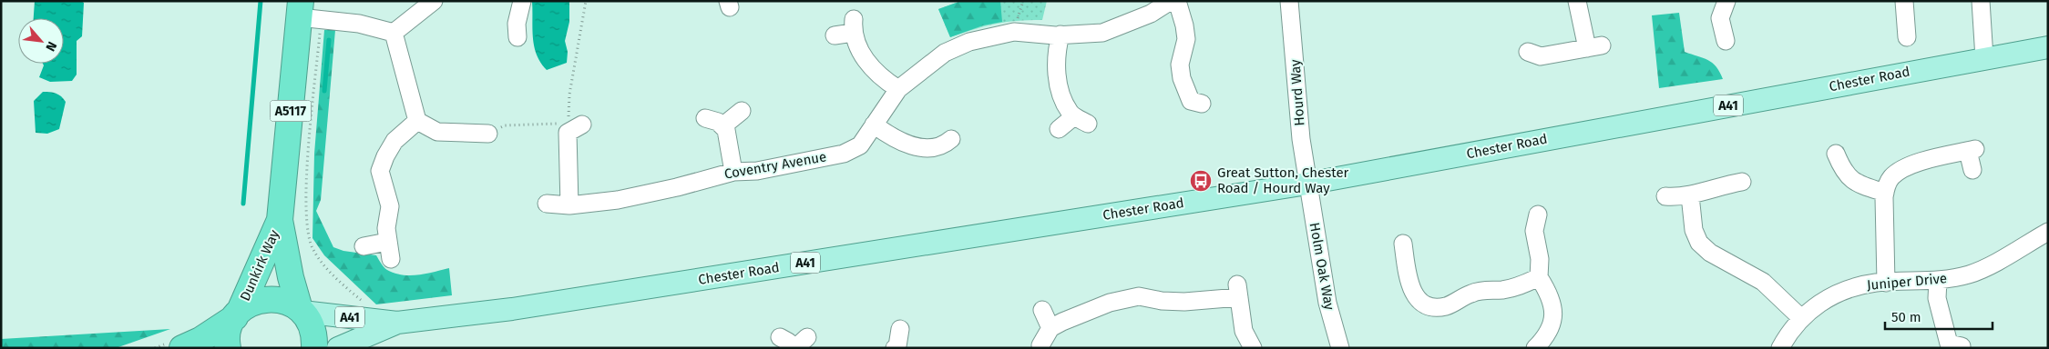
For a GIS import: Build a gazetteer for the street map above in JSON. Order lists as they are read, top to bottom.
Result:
{
  "streets": {
    "highway": ["A41", "A5117", "Dunkirk Way"],
    "main road": ["Chester Road"],
    "street": [
      "Hourd Way",
      "Coventry Avenue",
      "Holm Oak Way",
      "Juniper Drive"
    ]
  },
  "crossings": [
    ["Chester Road", "Hourd Way"],
    ["Chester Road", "A41"],
    ["Chester Road", "Dunkirk Way"],
    ["Chester Road", "Holm Oak Way"],
    ["Hourd Way", "Holm Oak Way"],
    ["A41", "Dunkirk Way"]
  ],
  "places": {
    "bus stop": ["Great Sutton, Chester Road / Hourd Way"]
  },
  "scale_bar": "50 m",
  "north": "bottom right"
}
